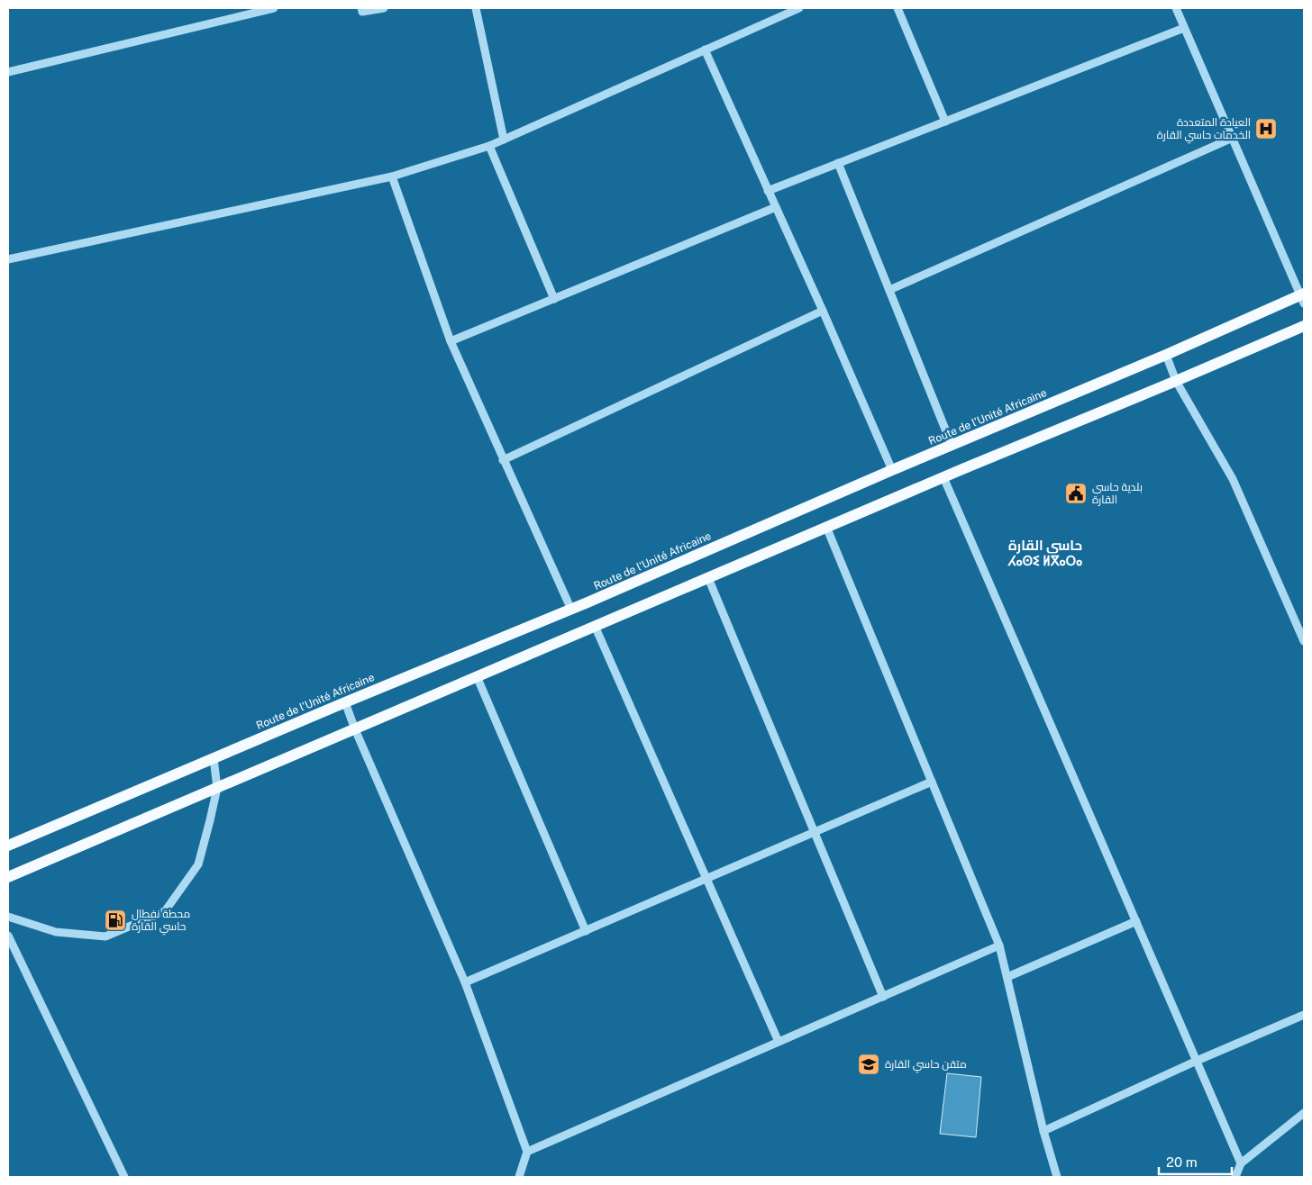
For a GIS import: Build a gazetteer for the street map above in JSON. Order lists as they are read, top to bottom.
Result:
{
  "streets": {
    "main road": ["Route de l'Unité Africaine"]
  },
  "districts": ["حاسي القارة ⵃⴰⵙⵉ ⵍⴳⴰⵔⴰ"],
  "places": {
    "hospital": ["العيادة المتعددة الخدمات حاسي القارة"],
    "public building": ["بلدية حاسي القارة"],
    "fuel station": ["محطة نفطال حاسي القارة"],
    "school or university": ["متقن حاسي القارة"]
  },
  "scale_bar": "20 m"
}
